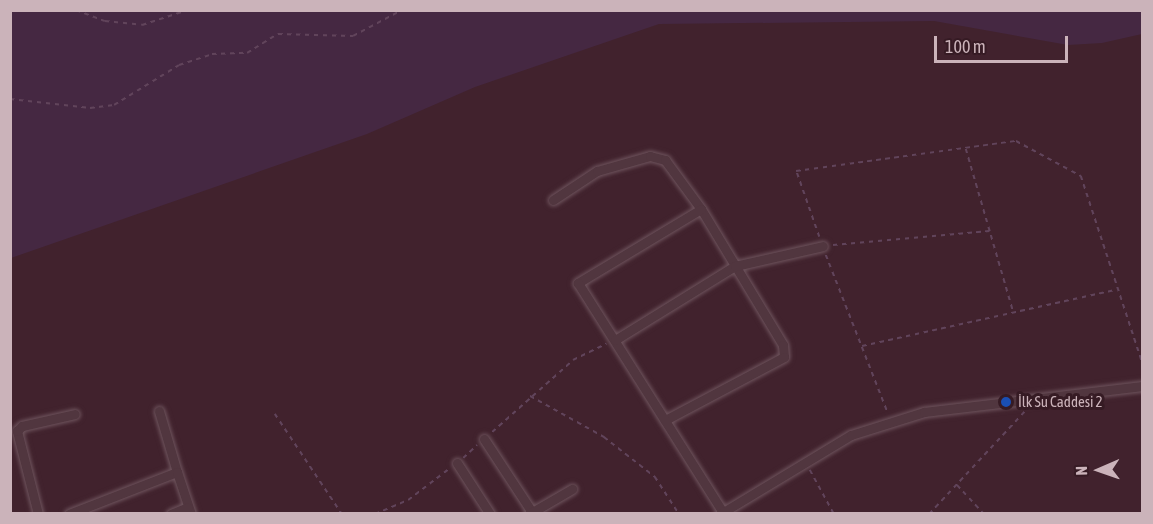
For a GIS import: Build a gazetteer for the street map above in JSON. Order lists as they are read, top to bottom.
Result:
{
  "places": ["İlk Su Caddesi 2"],
  "scale_bar": "100 m",
  "north": "left"
}
